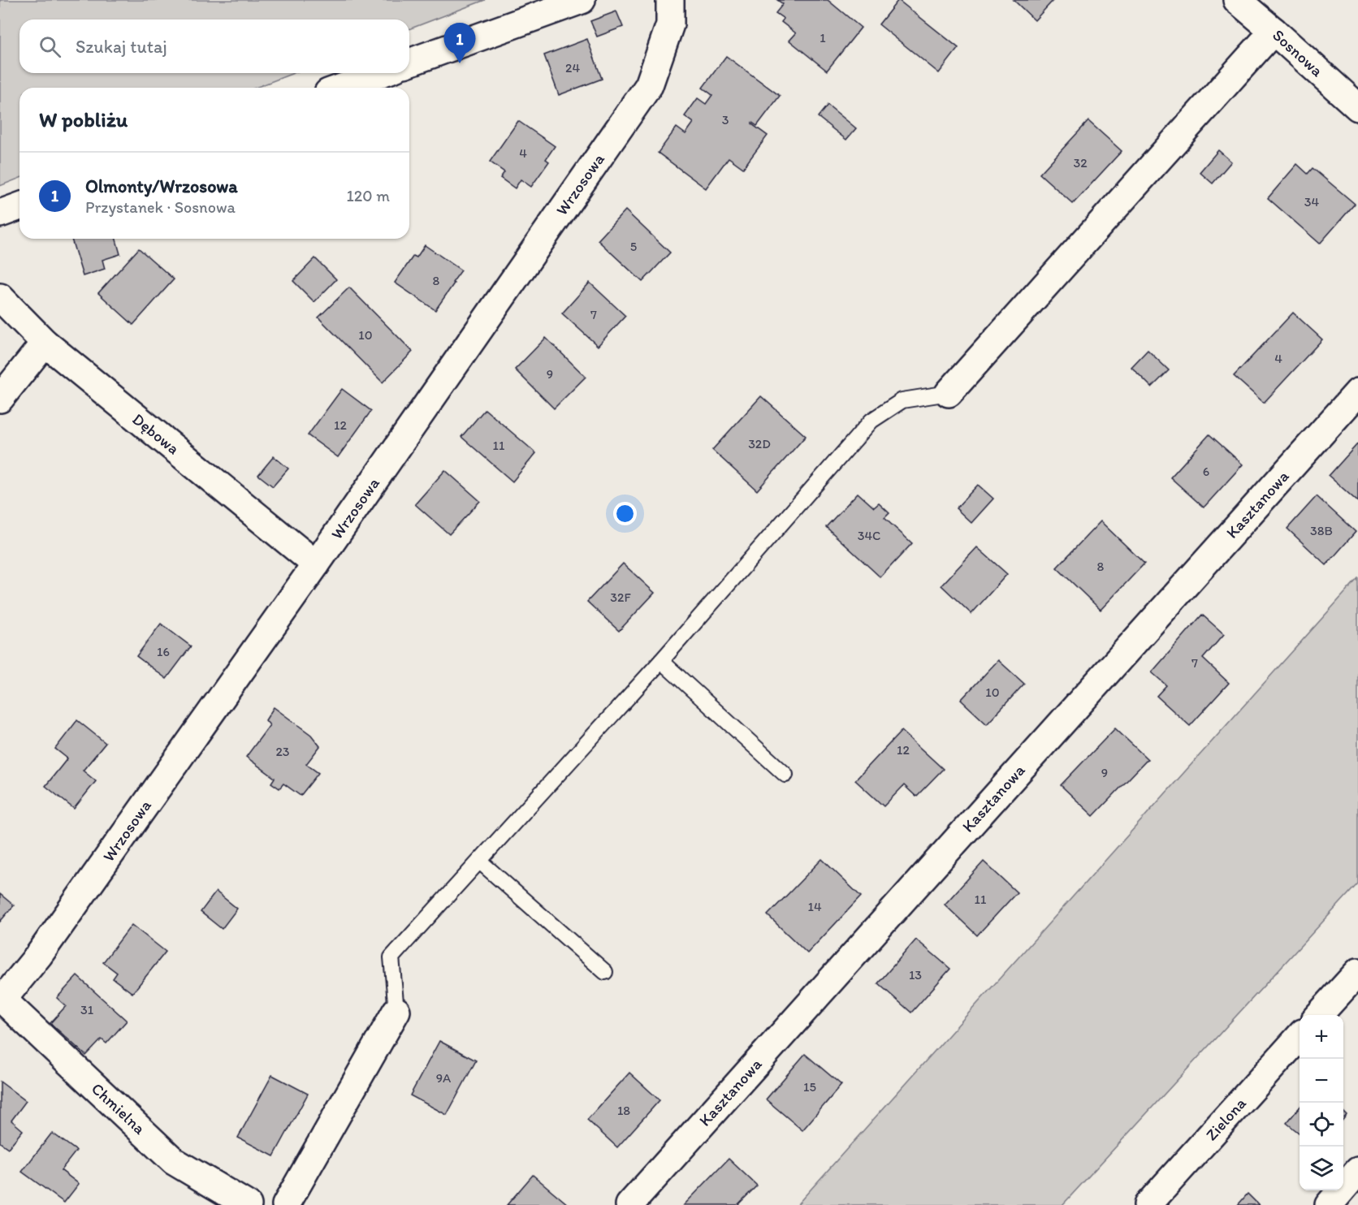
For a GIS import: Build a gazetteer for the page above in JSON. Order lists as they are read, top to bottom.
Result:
{
  "streets": {
    "street": [
      "Sosnowa",
      "Wrzosowa",
      "Dębowa",
      "Kasztanowa",
      "Chmielna",
      "Zielona"
    ]
  },
  "crossings": [
    ["Wrzosowa", "Dębowa"],
    ["Wrzosowa", "Chmielna"]
  ],
  "house_numbers": [
    "1",
    "24",
    "3",
    "4",
    "32",
    "34",
    "5",
    "8",
    "7",
    "10",
    "4",
    "9",
    "12",
    "32D",
    "11",
    "6",
    "38B",
    "34C",
    "8",
    "32F",
    "16",
    "7",
    "10",
    "12",
    "23",
    "9",
    "11",
    "14",
    "13",
    "31",
    "9A",
    "15",
    "18"
  ],
  "page": {
    "search": "Szukaj tutaj",
    "pins": "1",
    "heading": "W pobliżu",
    "list": [
      {
        "mark": "1",
        "name": "Olmonty/Wrzosowa",
        "note": "Przystanek · Sosnowa",
        "value": "120 m"
      }
    ],
    "map_buttons": ["+", "−"]
  }
}
